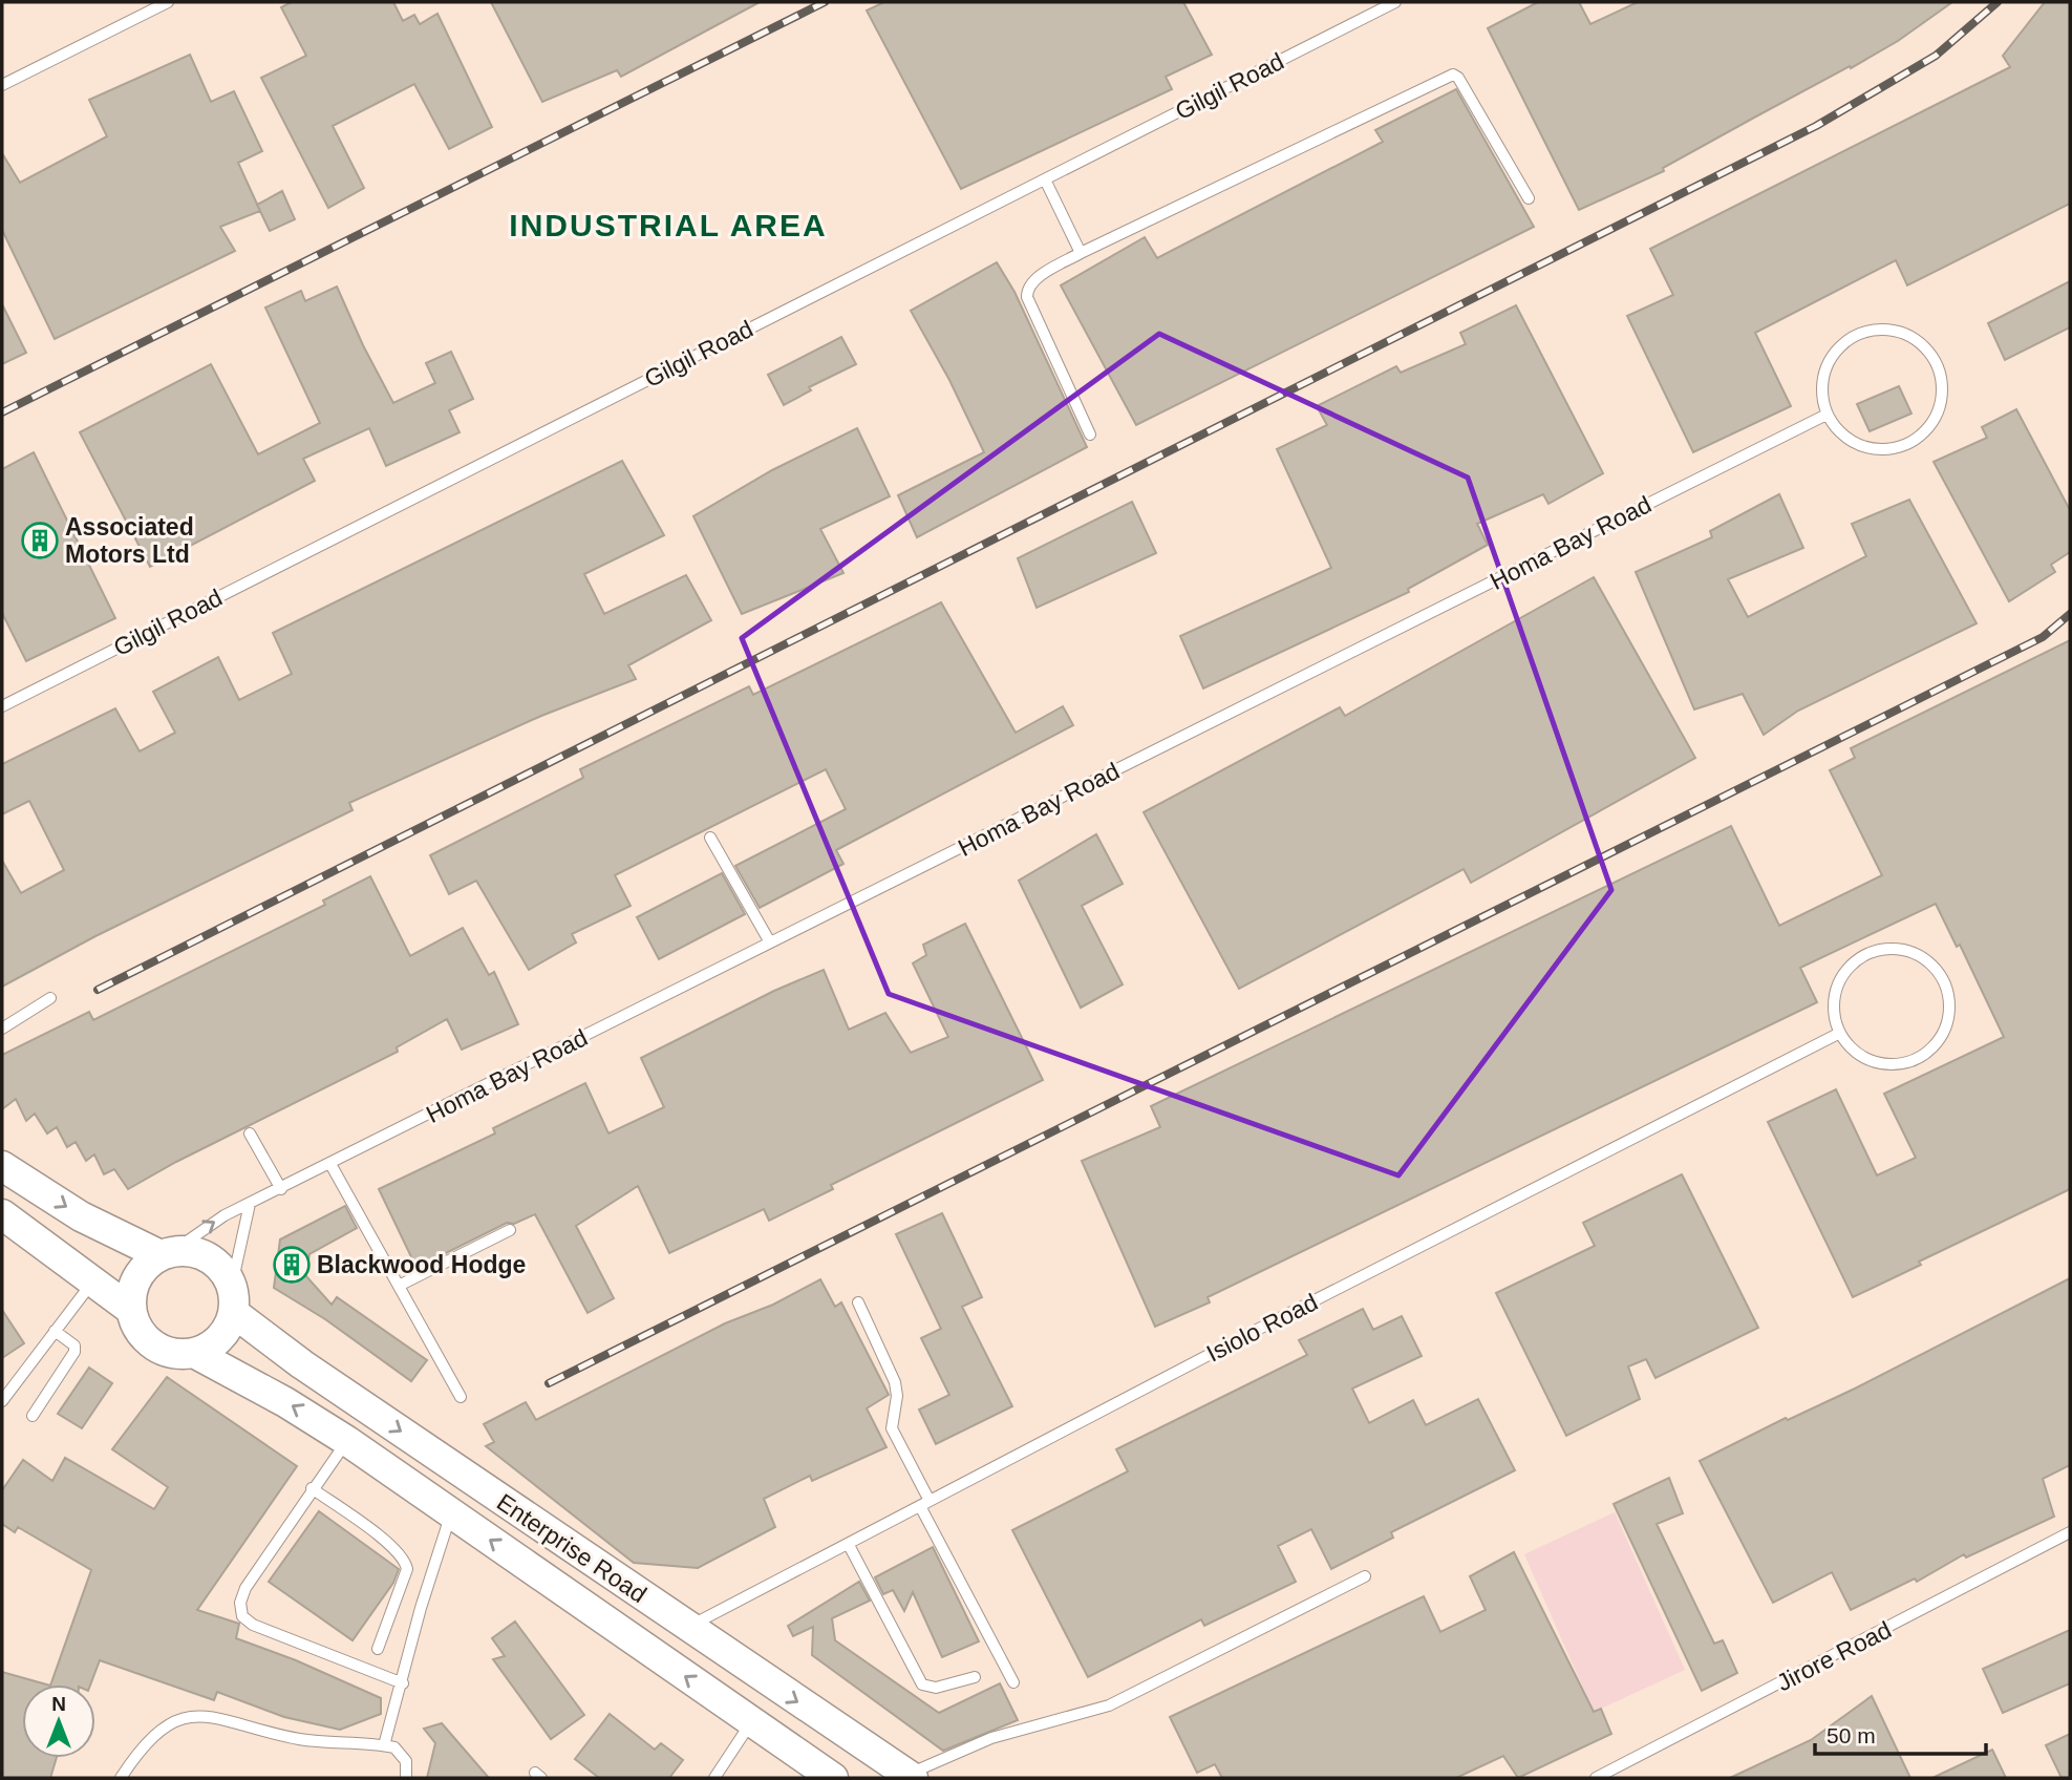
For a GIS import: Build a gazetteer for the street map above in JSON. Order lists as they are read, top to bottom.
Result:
{
  "streets": {
    "main road": ["Enterprise Road"],
    "lane": [
      "Gilgil Road",
      "Homa Bay Road",
      "Isiolo Road",
      "Jirore Road"
    ]
  },
  "crossings": [
    ["Homa Bay Road", "Enterprise Road"],
    ["Isiolo Road", "Enterprise Road"]
  ],
  "districts": ["INDUSTRIAL AREA"],
  "places": {
    "building": ["Associated Motors Ltd", "Blackwood Hodge"]
  },
  "scale_bar": "50 m",
  "north": "top"
}
